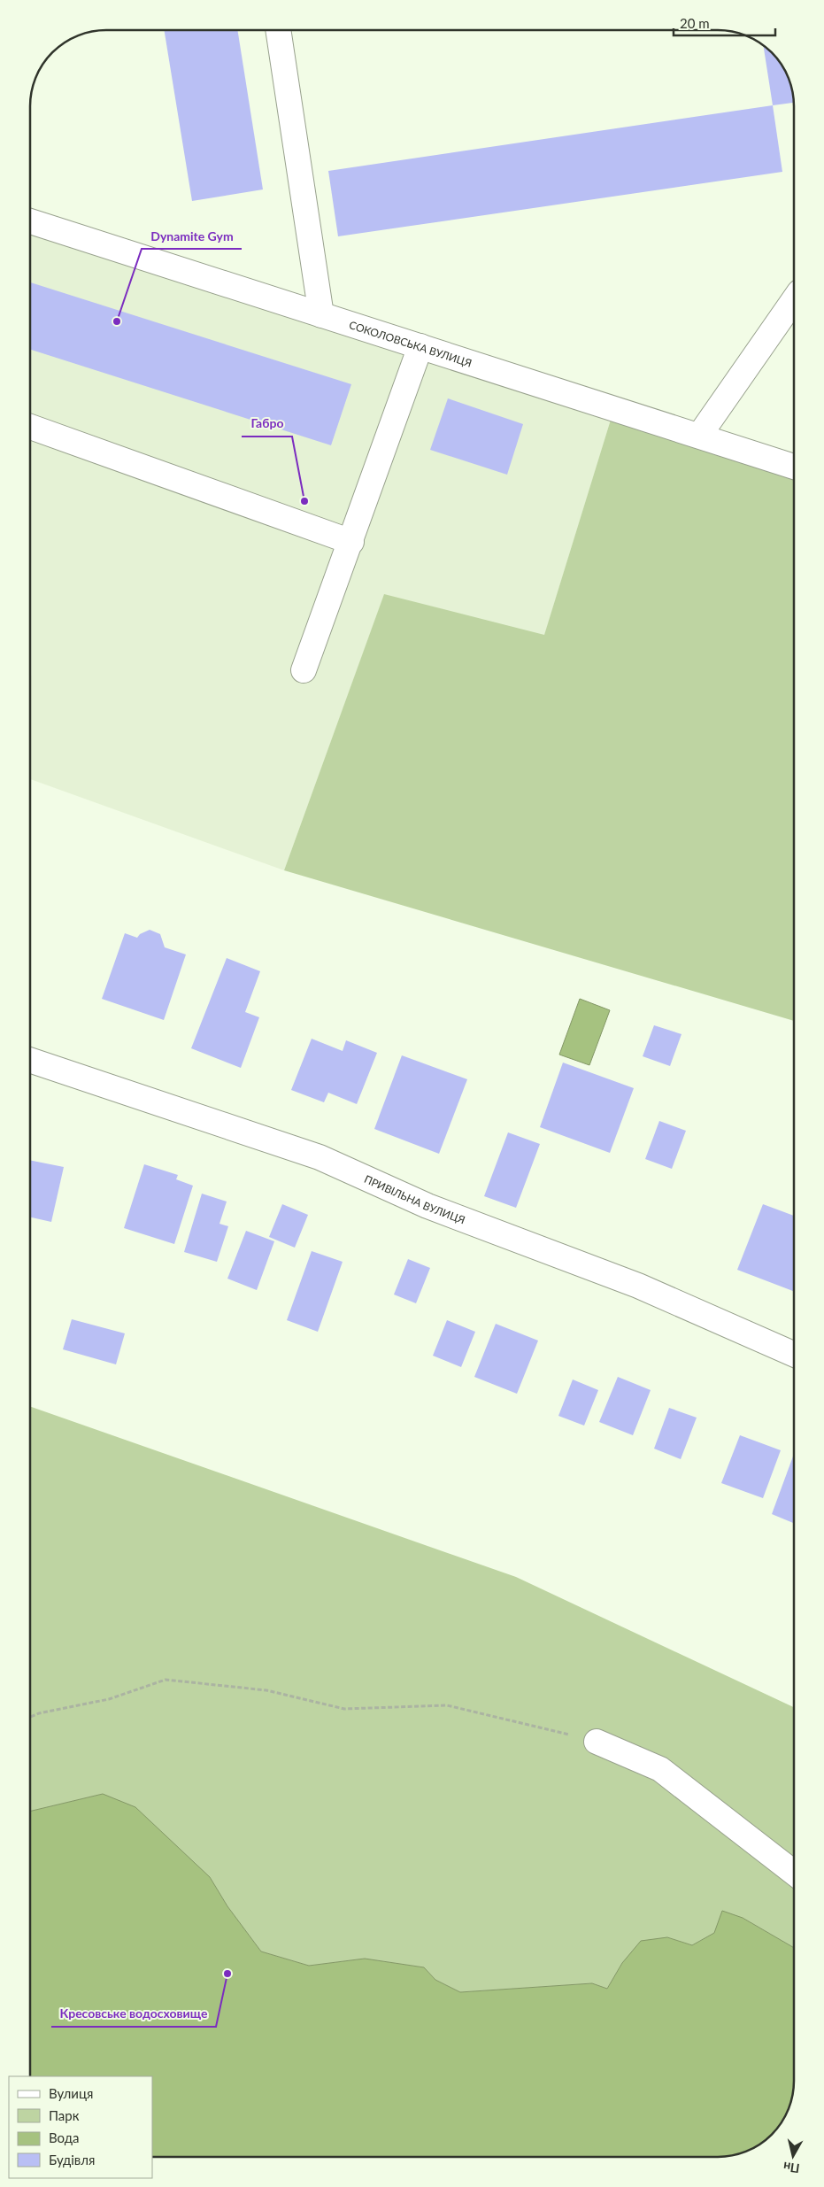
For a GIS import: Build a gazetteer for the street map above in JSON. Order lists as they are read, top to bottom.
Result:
{
  "streets": {
    "street": ["СОКОЛОВСЬКА ВУЛИЦЯ", "ПРИВІЛЬНА ВУЛИЦЯ"]
  },
  "places": ["Dynamite Gym", "Габро", "Кресовське водосховище"],
  "legend": [
    "Вулиця",
    "Парк",
    "Вода",
    "Будівля"
  ],
  "scale_bar": "20 m",
  "north": "bottom"
}
